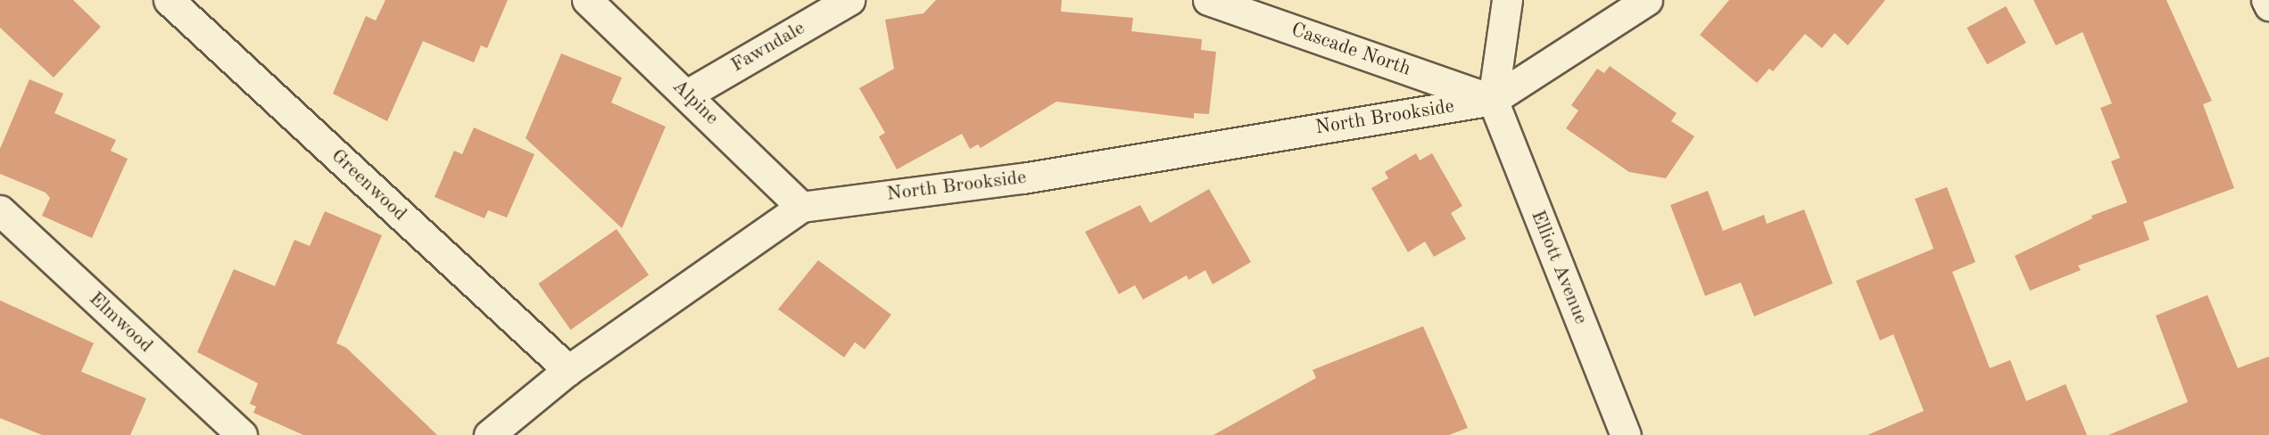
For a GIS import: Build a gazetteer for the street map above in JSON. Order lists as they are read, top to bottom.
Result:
{
  "streets": {
    "street": [
      "Fawndale",
      "Cascade North",
      "Alpine",
      "North Brookside",
      "Greenwood",
      "Elliott Avenue",
      "Elmwood"
    ]
  },
  "crossings": [
    ["Fawndale", "Alpine"],
    ["Cascade North", "North Brookside"],
    ["Cascade North", "Elliott Avenue"],
    ["Alpine", "North Brookside"],
    ["North Brookside", "Greenwood"],
    ["North Brookside", "Elliott Avenue"]
  ]
}
